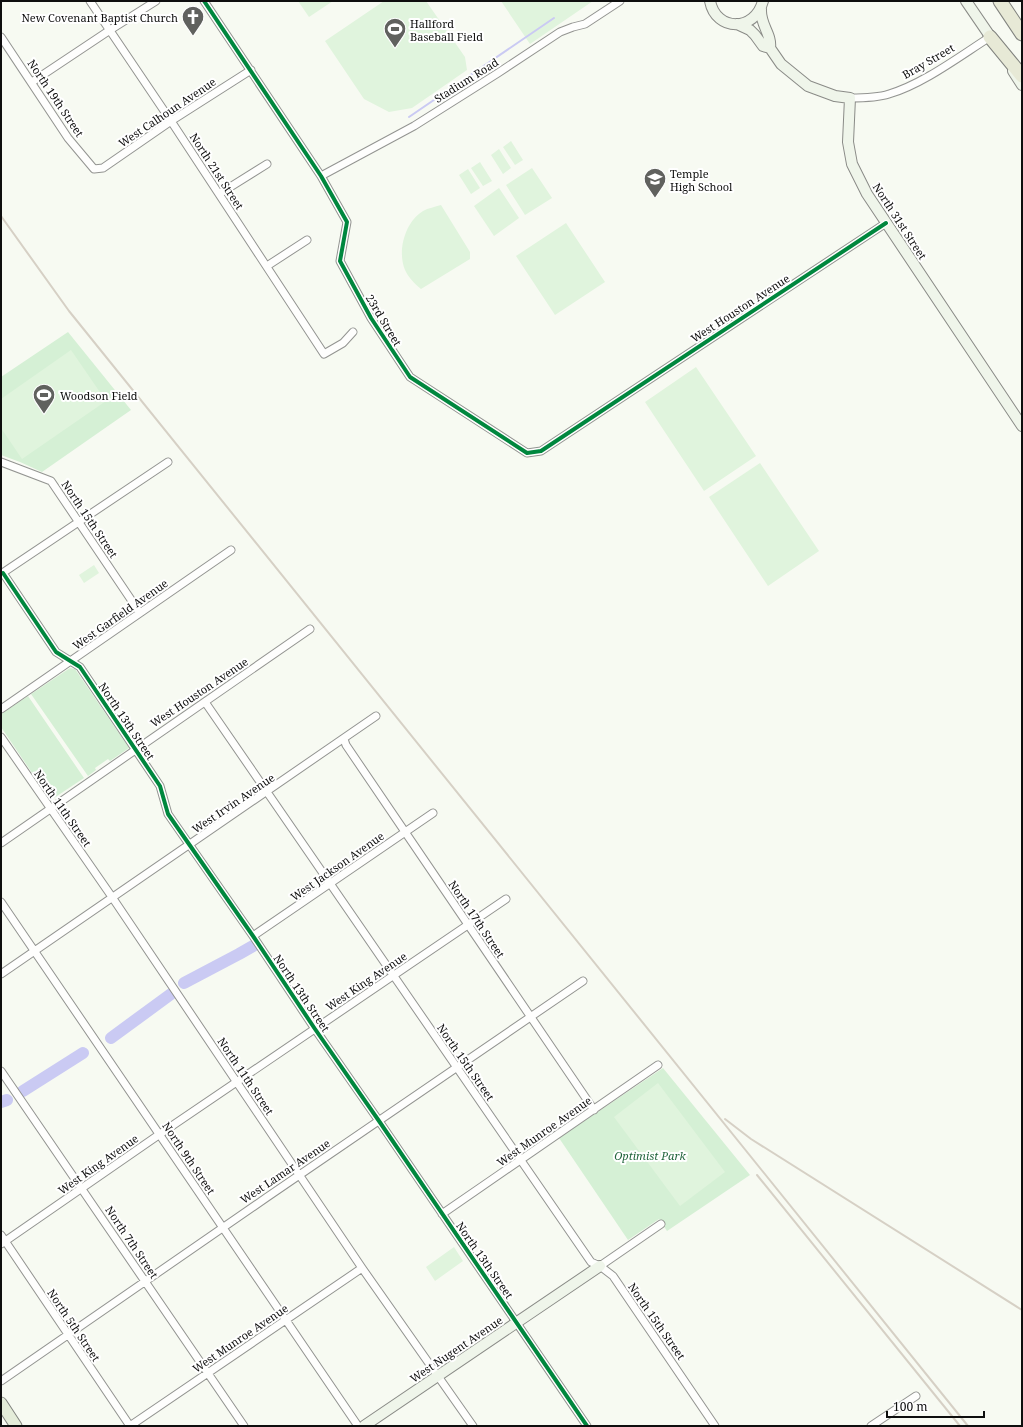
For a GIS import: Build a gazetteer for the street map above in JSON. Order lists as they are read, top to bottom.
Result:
{
  "streets": {
    "street": [
      "Bray Street",
      "Stadium Road",
      "North 19th Street",
      "West Calhoun Avenue",
      "North 21st Street",
      "North 31st Street",
      "West Houston Avenue",
      "23rd Street",
      "North 15th Street",
      "West Garfield Avenue",
      "North 13th Street",
      "West Irvin Avenue",
      "North 11th Street",
      "West Jackson Avenue",
      "North 17th Street",
      "West King Avenue",
      "West Munroe Avenue",
      "North 9th Street",
      "West Lamar Avenue",
      "North 7th Street",
      "North 5th Street",
      "West Nugent Avenue"
    ]
  },
  "crossings": [
    ["Bray Street", "North 31st Street"],
    ["Stadium Road", "23rd Street"],
    ["North 19th Street", "West Calhoun Avenue"],
    ["West Calhoun Avenue", "North 21st Street"],
    ["West Calhoun Avenue", "23rd Street"],
    ["North 31st Street", "West Houston Avenue"],
    ["West Houston Avenue", "23rd Street"],
    ["West Houston Avenue", "North 15th Street"],
    ["West Houston Avenue", "North 13th Street"],
    ["West Houston Avenue", "North 11th Street"],
    ["North 15th Street", "West Garfield Avenue"],
    ["North 15th Street", "West Irvin Avenue"],
    ["North 15th Street", "West Jackson Avenue"],
    ["North 15th Street", "West King Avenue"],
    ["North 15th Street", "West Munroe Avenue"],
    ["North 15th Street", "West Lamar Avenue"],
    ["North 15th Street", "West Nugent Avenue"],
    ["West Garfield Avenue", "North 13th Street"],
    ["North 13th Street", "West Irvin Avenue"],
    ["North 13th Street", "West Jackson Avenue"],
    ["North 13th Street", "West King Avenue"],
    ["North 13th Street", "West Munroe Avenue"],
    ["North 13th Street", "West Lamar Avenue"],
    ["North 13th Street", "West Nugent Avenue"],
    ["West Irvin Avenue", "North 11th Street"],
    ["West Irvin Avenue", "North 17th Street"],
    ["West Irvin Avenue", "North 9th Street"],
    ["North 11th Street", "West King Avenue"],
    ["North 11th Street", "West Munroe Avenue"],
    ["North 11th Street", "West Lamar Avenue"],
    ["North 11th Street", "West Nugent Avenue"],
    ["West Jackson Avenue", "North 17th Street"],
    ["North 17th Street", "West King Avenue"],
    ["North 17th Street", "West Munroe Avenue"],
    ["North 17th Street", "West Lamar Avenue"],
    ["West King Avenue", "North 9th Street"],
    ["West King Avenue", "North 7th Street"],
    ["West King Avenue", "North 5th Street"],
    ["West Munroe Avenue", "North 9th Street"],
    ["West Munroe Avenue", "North 7th Street"],
    ["West Munroe Avenue", "North 5th Street"],
    ["North 9th Street", "West Lamar Avenue"],
    ["West Lamar Avenue", "North 7th Street"],
    ["West Lamar Avenue", "North 5th Street"]
  ],
  "parks": ["Optimist Park"],
  "places": {
    "church": ["New Covenant Baptist Church"],
    "sports": ["Hallford Baseball Field", "Woodson Field"],
    "school or university": ["Temple High School"]
  },
  "scale_bar": "100 m"
}
